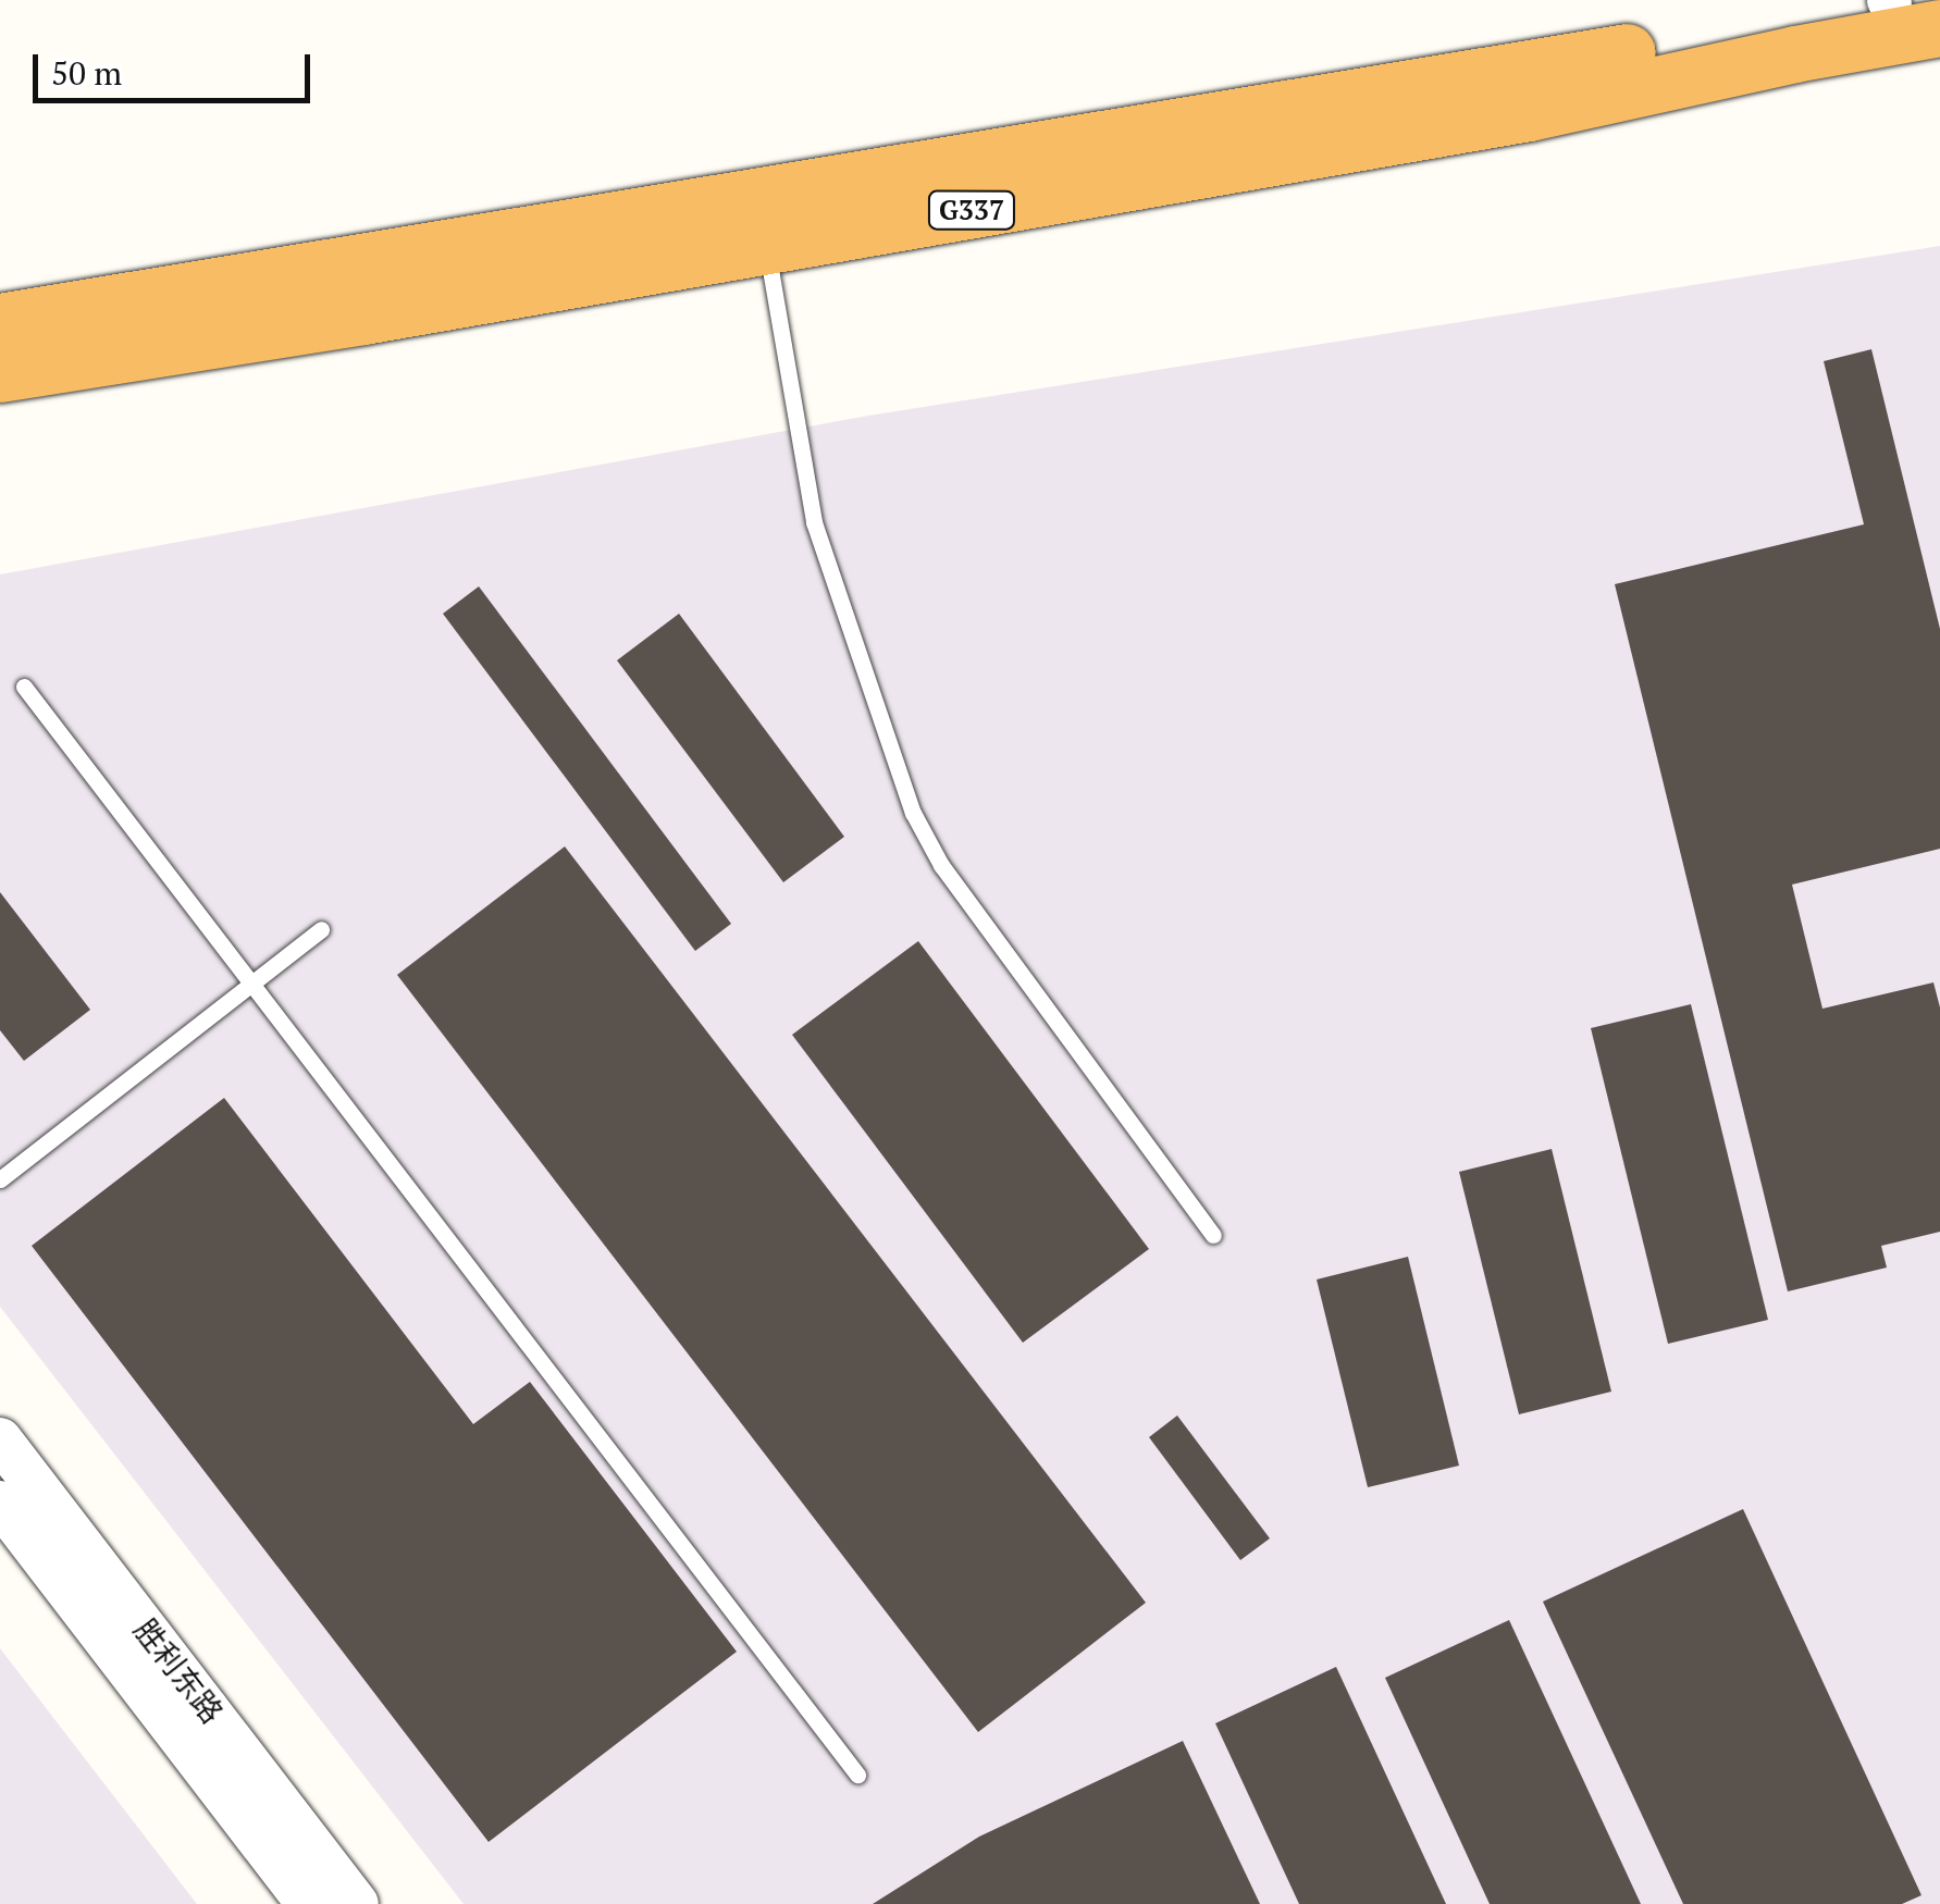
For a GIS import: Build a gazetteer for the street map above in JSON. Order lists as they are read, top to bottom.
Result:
{
  "streets": {
    "highway": ["G337"],
    "street": ["胜利东路"]
  },
  "scale_bar": "50 m"
}
